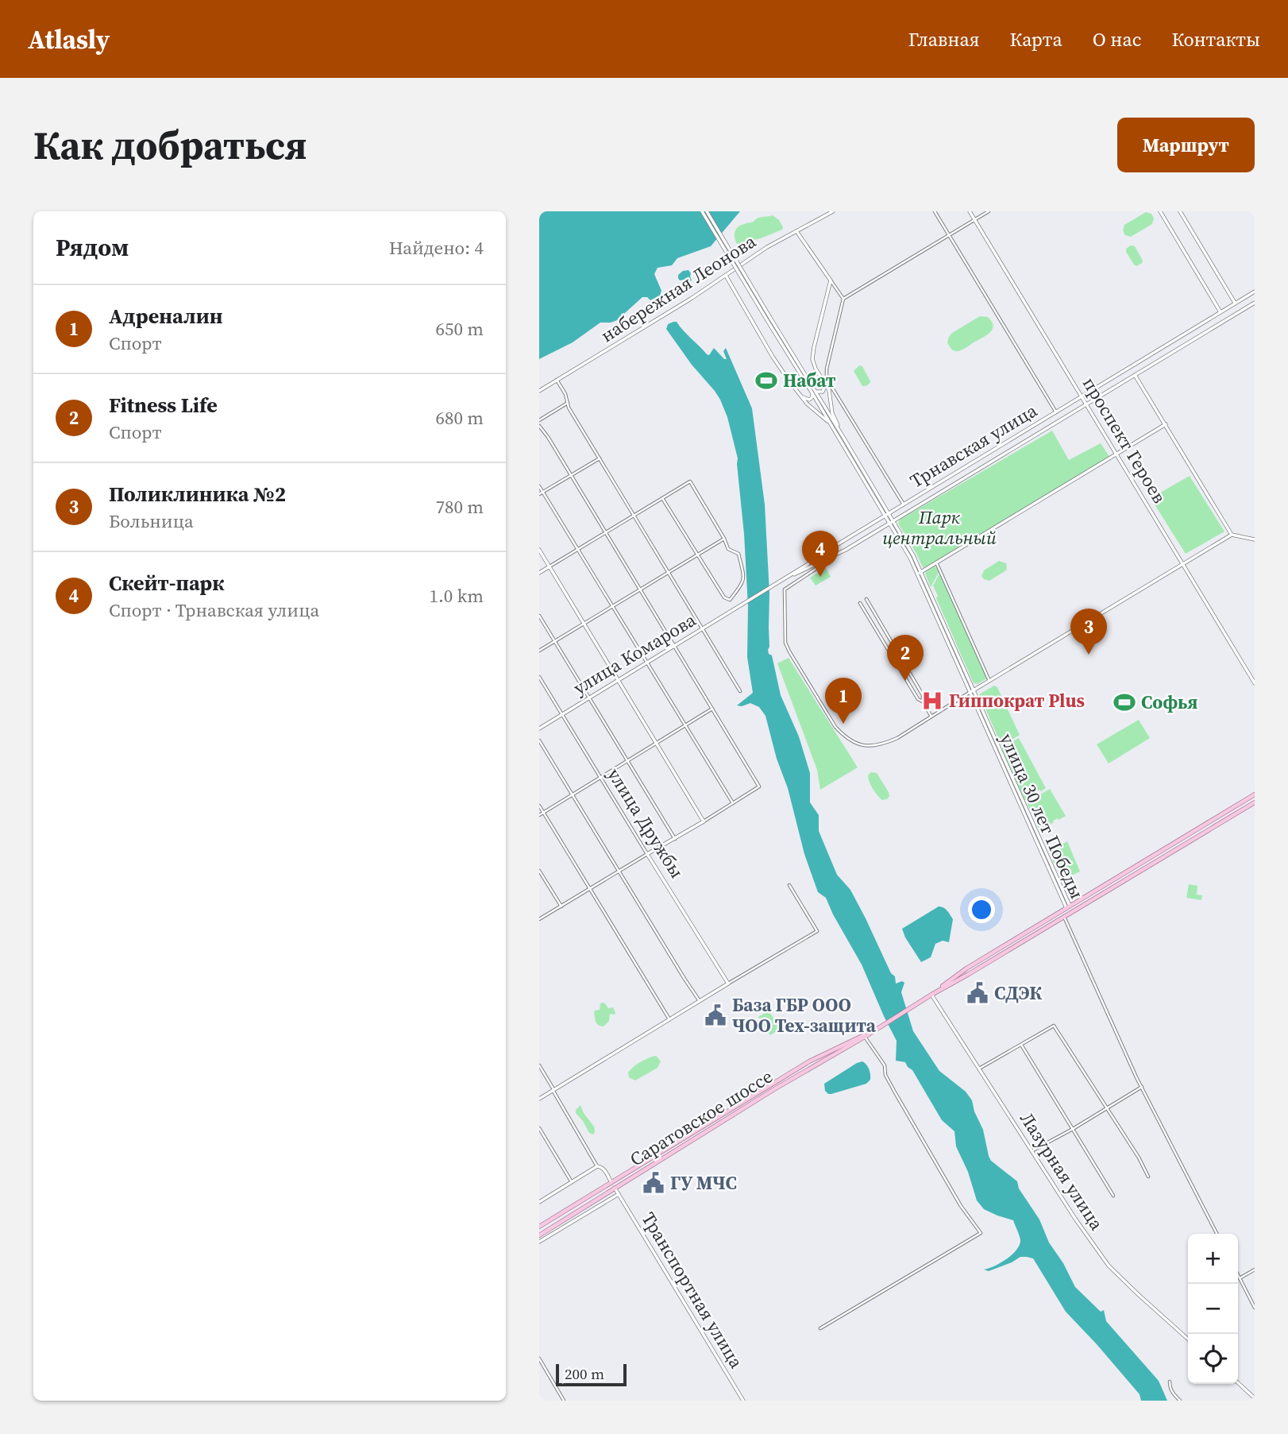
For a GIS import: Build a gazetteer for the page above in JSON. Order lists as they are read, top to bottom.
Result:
{
  "streets": {
    "main road": [
      "набережная Леонова",
      "проспект Героев",
      "Трнавская улица",
      "улица Комарова",
      "улица Дружбы",
      "Саратовское шоссе",
      "Лазурная улица",
      "Транспортная улица"
    ],
    "street": ["улица 30 лет Победы"]
  },
  "crossings": [
    ["проспект Героев", "Трнавская улица"],
    ["Трнавская улица", "улица Комарова"],
    ["улица Комарова", "улица Дружбы"],
    ["улица 30 лет Победы", "Саратовское шоссе"],
    ["Саратовское шоссе", "Лазурная улица"],
    ["Саратовское шоссе", "Транспортная улица"]
  ],
  "parks": ["Парк центральный"],
  "places": {
    "sports": ["Набат", "Софья"],
    "hospital": ["Гиппократ Plus"],
    "public building": ["СДЭК", "База ГБР ООО ЧОО Тех-защита", "ГУ МЧС"]
  },
  "scale_bar": "200 m",
  "page": {
    "header": "Atlasly",
    "nav": [
      "Главная",
      "Карта",
      "О нас",
      "Контакты"
    ],
    "buttons": "Маршрут",
    "title": "Как добраться",
    "heading": ["Рядом", "Найдено: 4"],
    "list": [
      {
        "mark": "1",
        "name": "Адреналин",
        "note": "Спорт",
        "value": "650 m"
      },
      {
        "mark": "2",
        "name": "Fitness Life",
        "note": "Спорт",
        "value": "680 m"
      },
      {
        "mark": "3",
        "name": "Поликлиника №2",
        "note": "Больница",
        "value": "780 m"
      },
      {
        "mark": "4",
        "name": "Скейт-парк",
        "note": "Спорт · Трнавская улица",
        "value": "1.0 km"
      }
    ],
    "pins": [
      "4",
      "3",
      "2",
      "1"
    ],
    "map_buttons": ["+", "−"],
    "scale": "200 m"
  }
}
